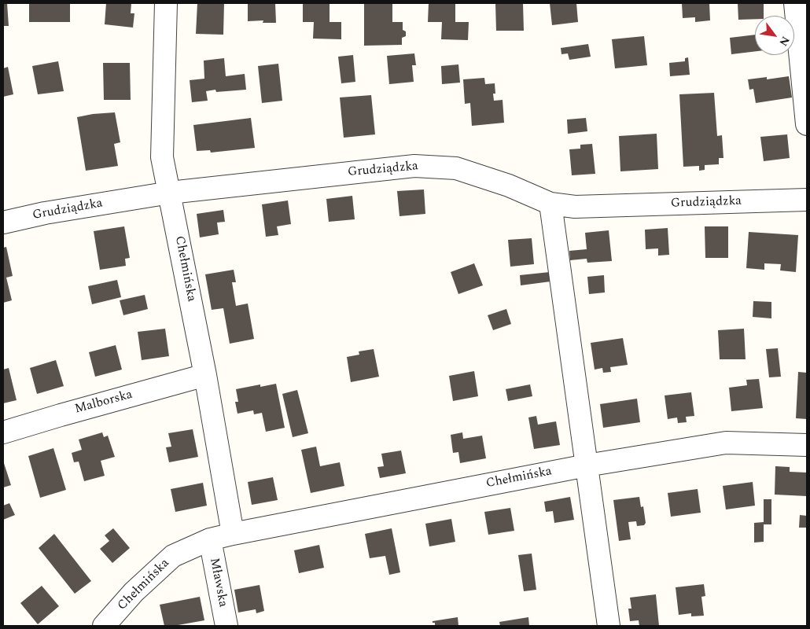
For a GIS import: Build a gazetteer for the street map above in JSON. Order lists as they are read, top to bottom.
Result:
{
  "streets": {
    "street": [
      "Grudziądzka",
      "Chełmińska",
      "Malborska",
      "Mławska"
    ]
  },
  "crossings": [
    ["Grudziądzka", "Chełmińska"],
    ["Chełmińska", "Malborska"],
    ["Chełmińska", "Mławska"]
  ],
  "north": "bottom right"
}
